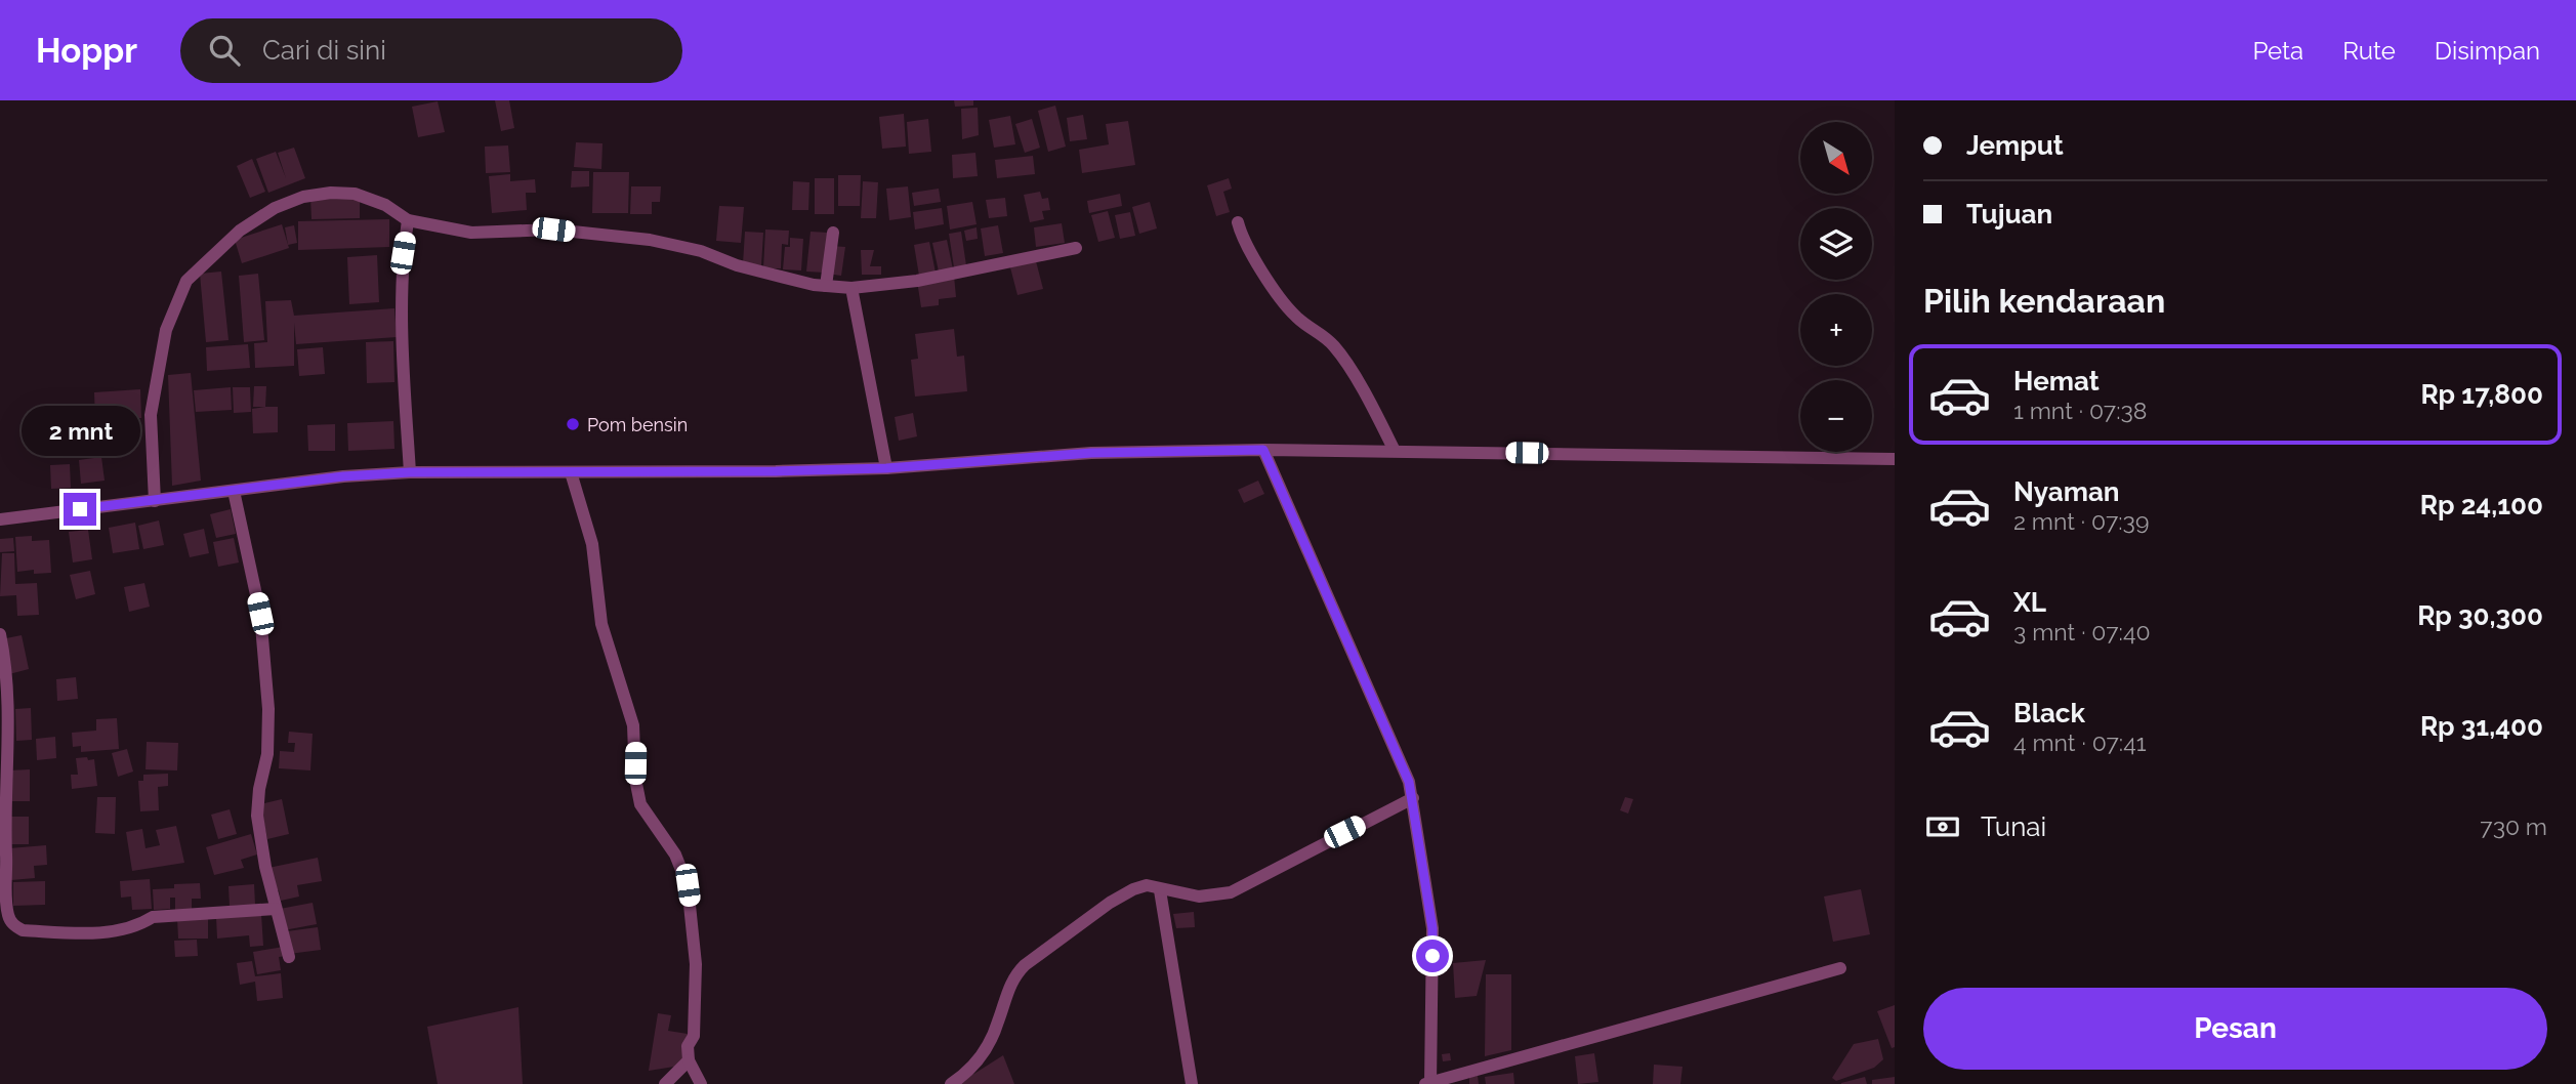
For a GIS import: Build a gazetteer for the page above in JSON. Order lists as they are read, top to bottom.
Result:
{
  "places": ["Pom bensin"],
  "north": "bottom right",
  "page": {
    "header": "Hoppr",
    "search": "Cari di sini",
    "nav": ["Peta", "Rute", "Disimpan"],
    "banner": ["Jemput", "Tujuan"],
    "map_buttons": ["+", "−"],
    "heading": "Pilih kendaraan",
    "list": [
      {
        "name": "Hemat",
        "note": "1 mnt · 07:38",
        "value": "Rp 17,800"
      },
      {
        "name": "Nyaman",
        "note": "2 mnt · 07:39",
        "value": "Rp 24,100"
      },
      {
        "name": "XL",
        "note": "3 mnt · 07:40",
        "value": "Rp 30,300"
      },
      {
        "name": "Black",
        "note": "4 mnt · 07:41",
        "value": "Rp 31,400"
      }
    ],
    "bubble": "2 mnt",
    "pay": ["Tunai", "730 m"],
    "buttons": "Pesan"
  }
}
